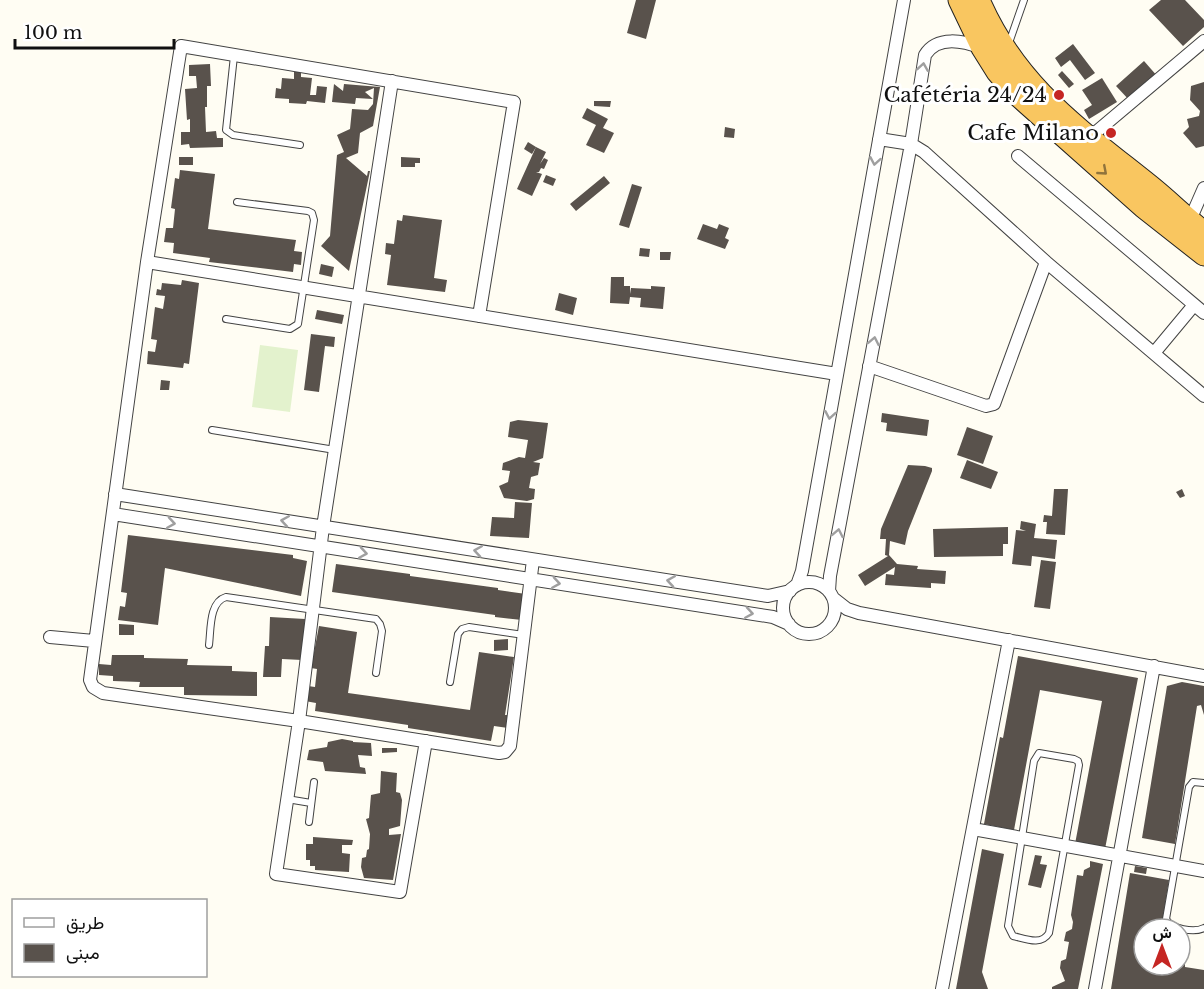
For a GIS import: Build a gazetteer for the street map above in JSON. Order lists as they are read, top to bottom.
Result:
{
  "places": ["Cafétéria 24/24", "Cafe Milano"],
  "legend": ["طريق", "مبنى"],
  "scale_bar": "100 m",
  "north": "top"
}
